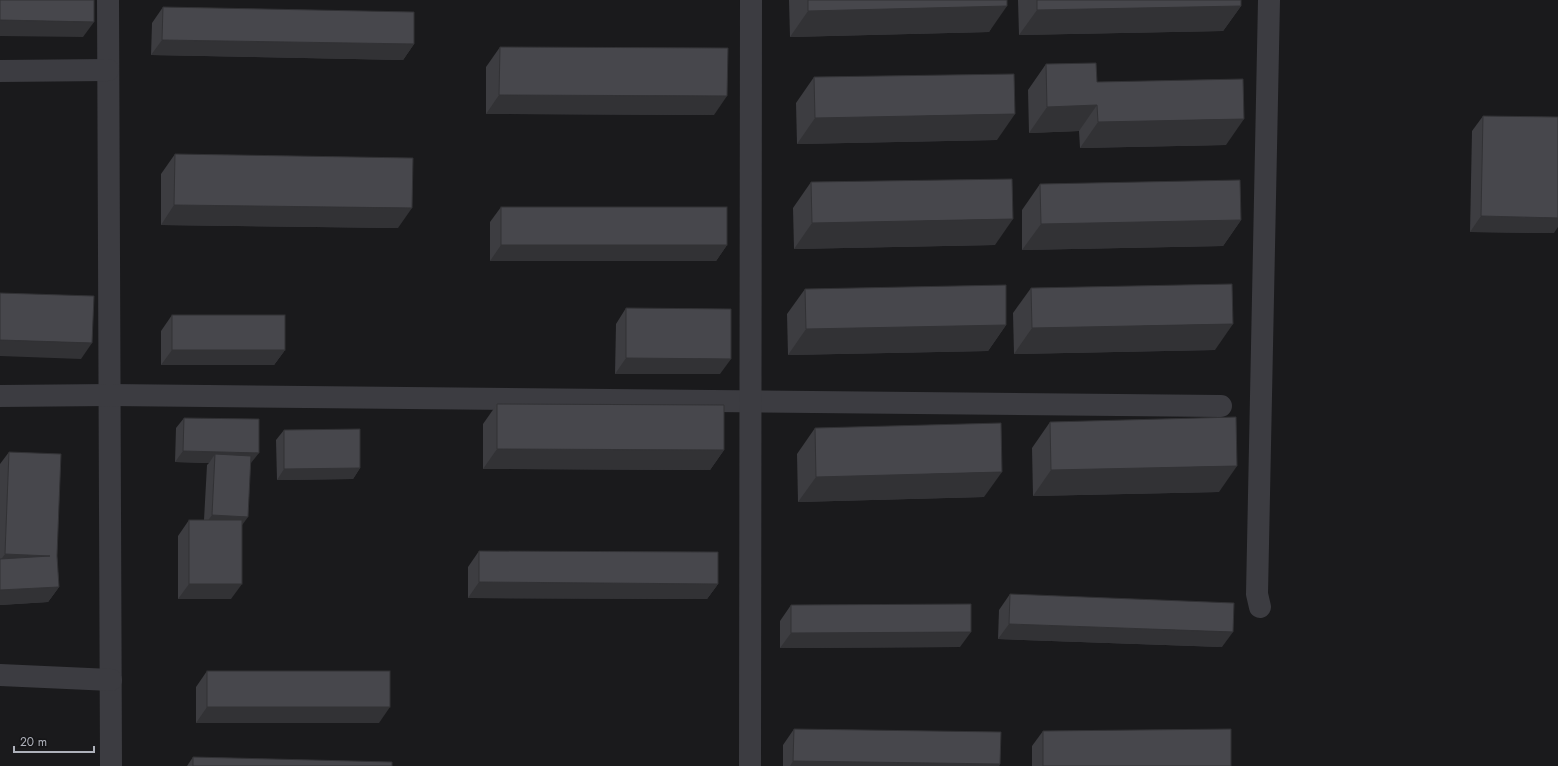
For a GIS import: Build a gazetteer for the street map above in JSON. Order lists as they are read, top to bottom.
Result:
{
  "scale_bar": "20 m"
}
